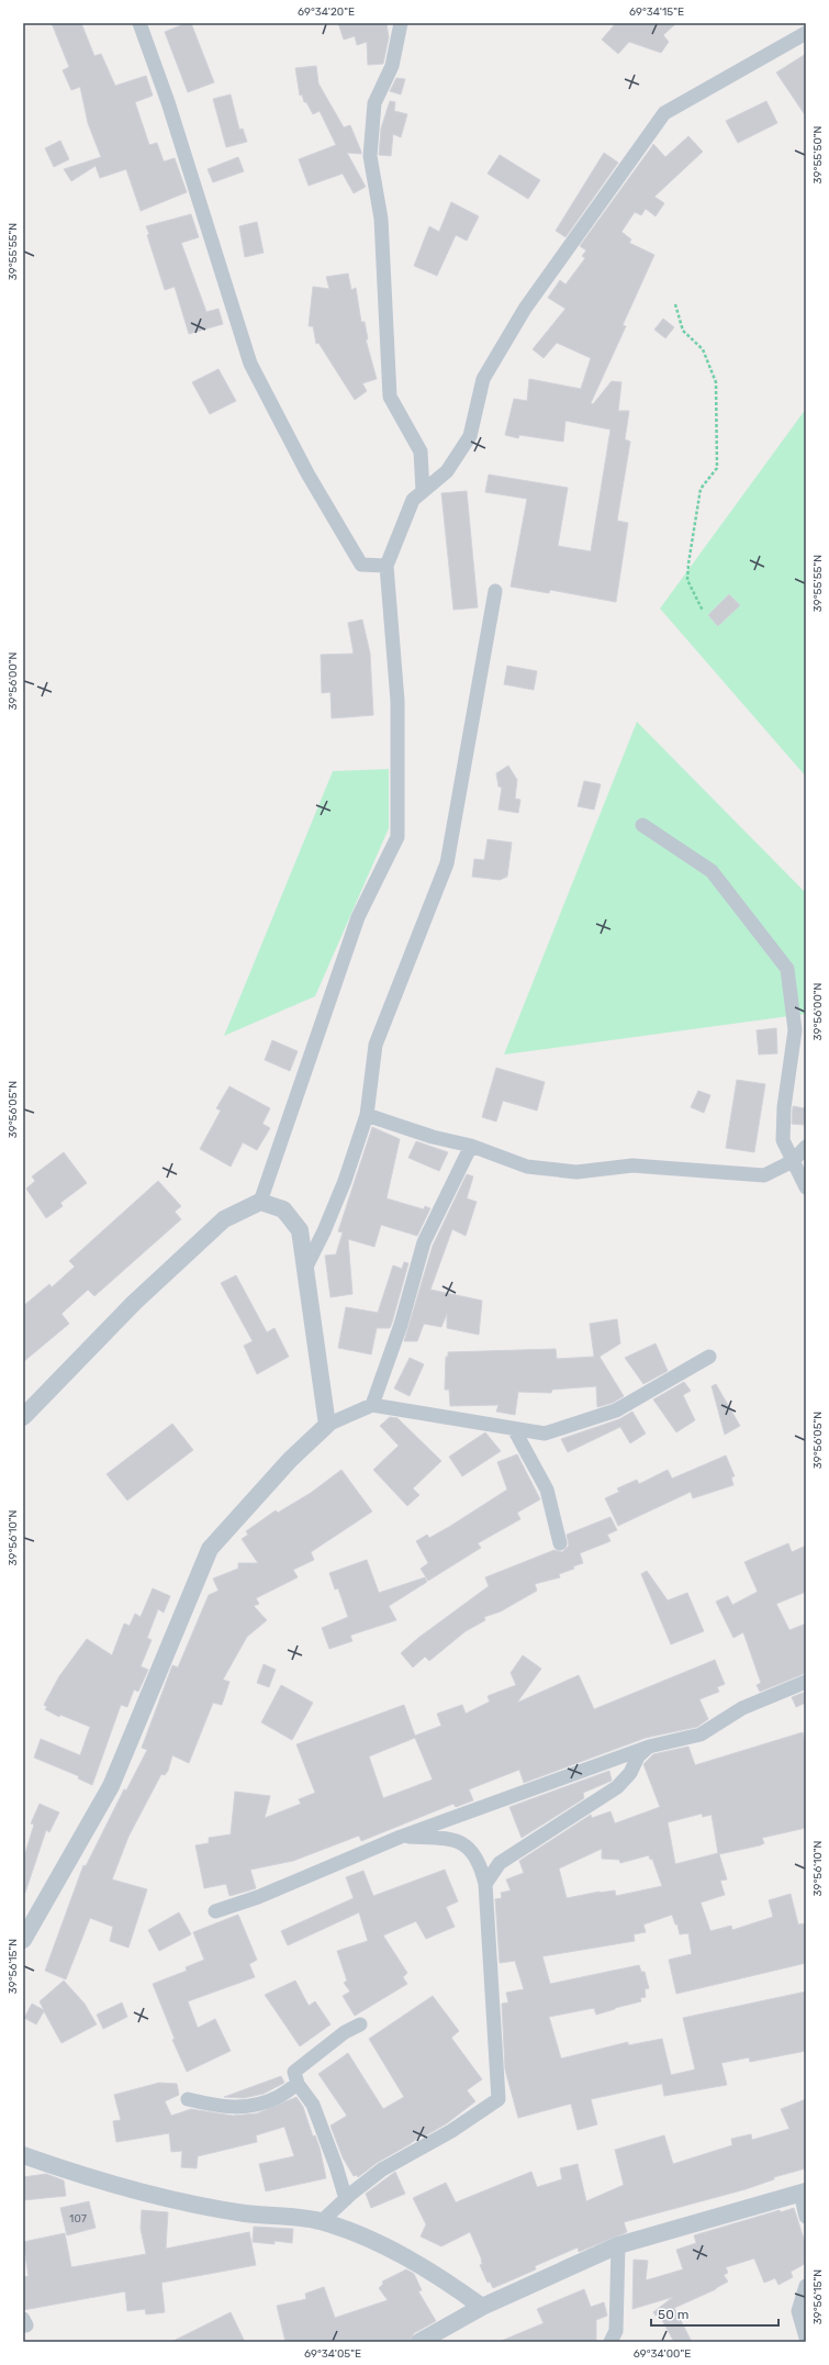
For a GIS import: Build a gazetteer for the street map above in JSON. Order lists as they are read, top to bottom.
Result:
{
  "house_numbers": ["107"],
  "scale_bar": "50 m",
  "coordinates": [
    "69°34'20\"E",
    "69°34'15\"E",
    "39°55'50\"N",
    "39°55'55\"N",
    "39°56'00\"N",
    "39°56'05\"N",
    "39°56'10\"N",
    "39°56'15\"N",
    "69°34'05\"E",
    "69°34'00\"E"
  ]
}
